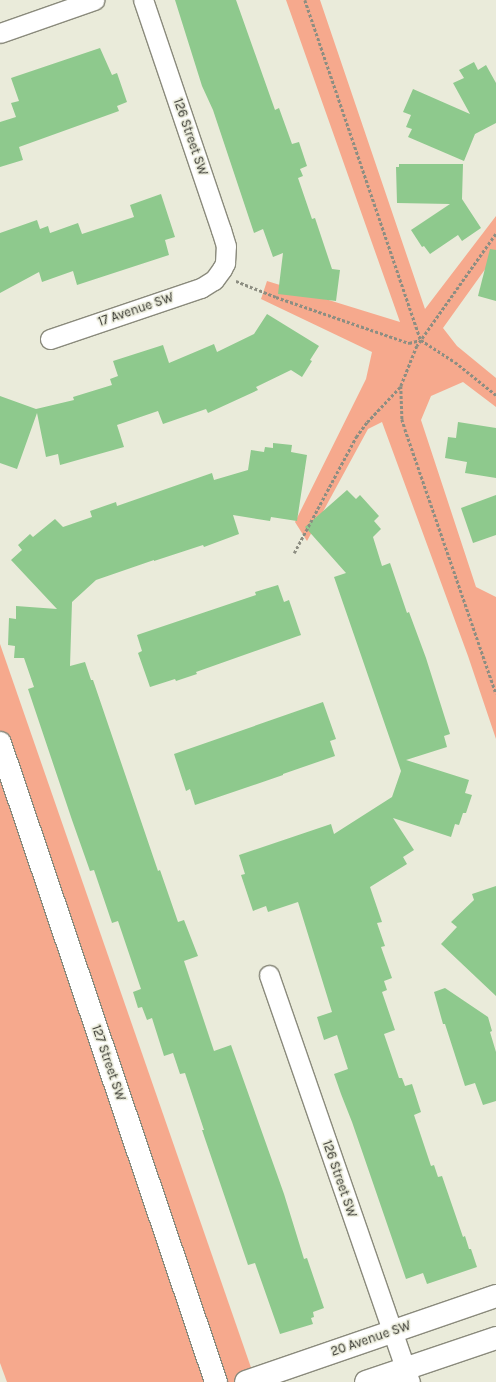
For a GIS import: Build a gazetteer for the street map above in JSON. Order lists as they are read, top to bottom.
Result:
{
  "streets": {
    "street": [
      "126 Street SW",
      "17 Avenue SW",
      "127 Street SW",
      "20 Avenue SW"
    ]
  },
  "crossings": [
    ["126 Street SW", "17 Avenue SW"],
    ["126 Street SW", "20 Avenue SW"]
  ]
}
